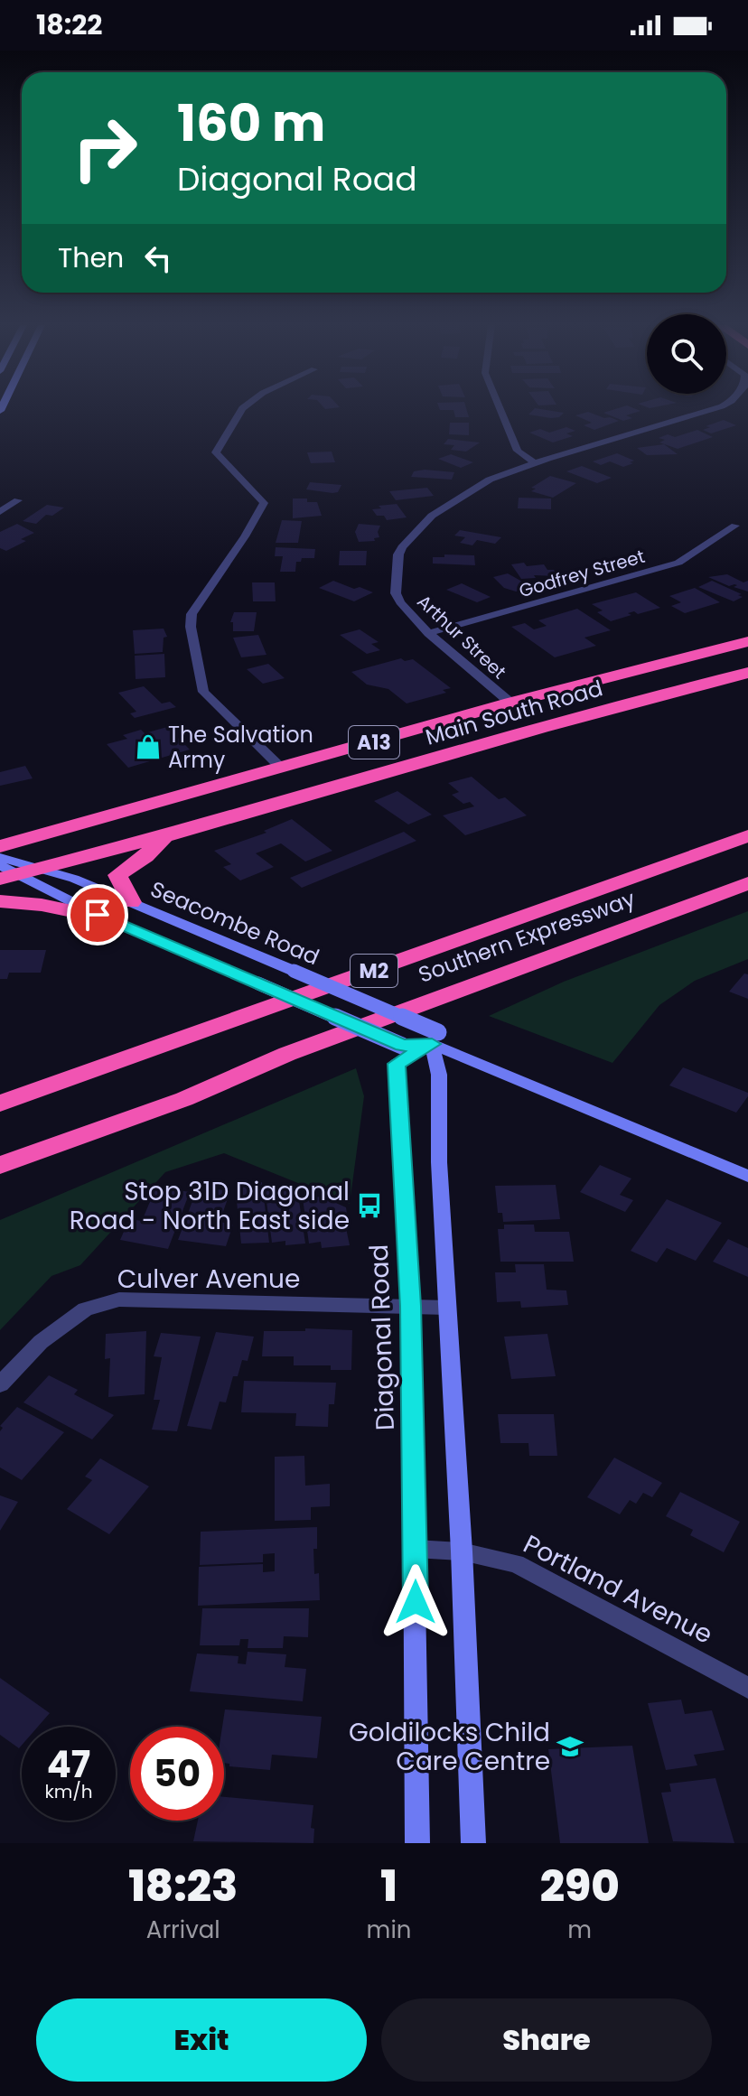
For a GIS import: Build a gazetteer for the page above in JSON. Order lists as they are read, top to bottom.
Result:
{
  "streets": {
    "highway": [
      "Main South Road",
      "A13",
      "Southern Expressway",
      "M2"
    ],
    "main road": ["Seacombe Road", "Diagonal Road"],
    "street": [
      "Godfrey Street",
      "Arthur Street",
      "Culver Avenue",
      "Portland Avenue"
    ]
  },
  "crossings": [
    ["Godfrey Street", "Arthur Street"],
    ["Arthur Street", "Main South Road"],
    ["Main South Road", "A13"],
    ["Main South Road", "Seacombe Road"],
    ["A13", "Seacombe Road"],
    ["Seacombe Road", "Diagonal Road"],
    ["Culver Avenue", "Diagonal Road"],
    ["Diagonal Road", "Portland Avenue"]
  ],
  "places": {
    "shop": ["The Salvation Army"],
    "bus stop": ["Stop 31D Diagonal Road - North East side"],
    "school or university": ["Goldilocks Child Care Centre"]
  },
  "page": {
    "status": "18:22",
    "turn": ["160 m", "Diagonal Road"],
    "then": "Then",
    "speed": "47 km/h",
    "limit": "50",
    "eta": [
      "18:23",
      "Arrival",
      "1",
      "min",
      "290",
      "m"
    ],
    "buttons": ["Exit", "Share"]
  }
}
